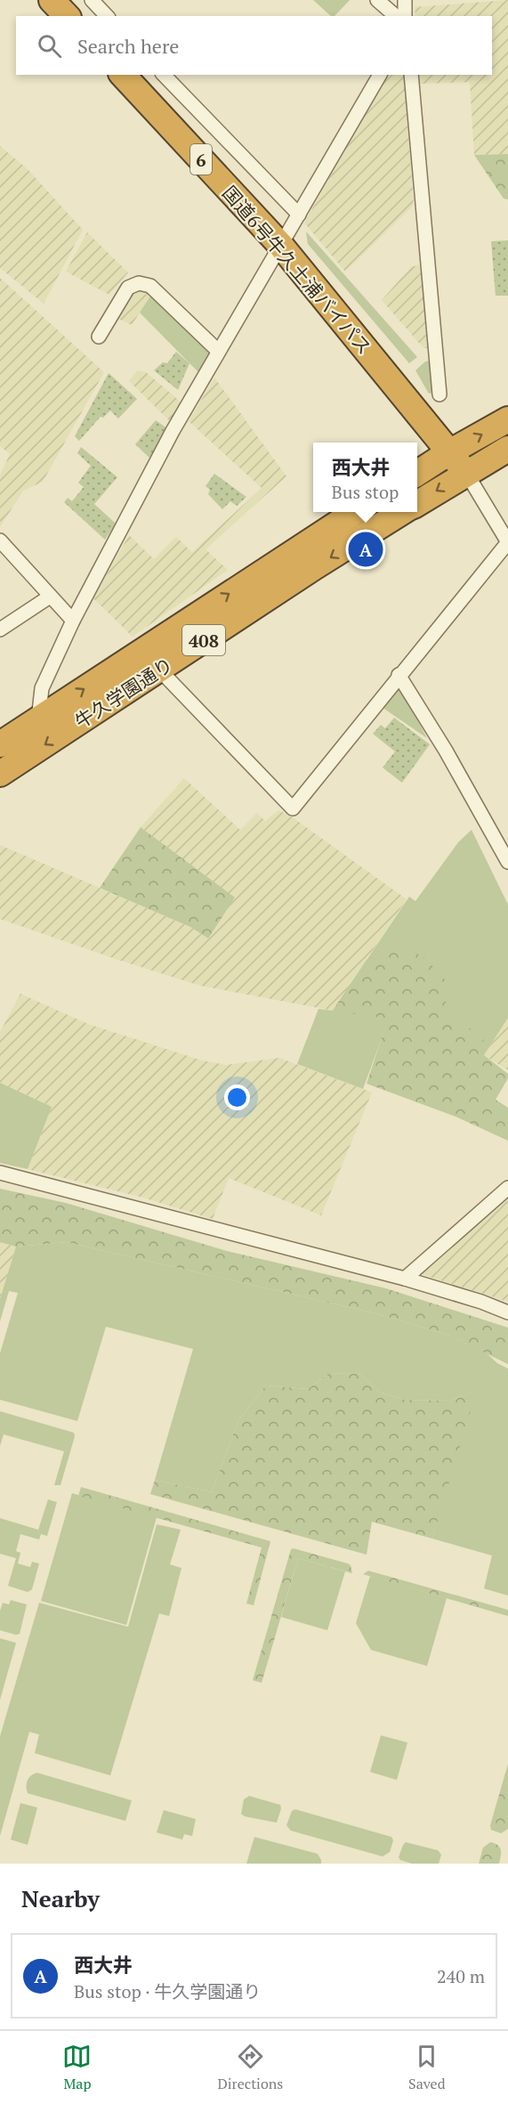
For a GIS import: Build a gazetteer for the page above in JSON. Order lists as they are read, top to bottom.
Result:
{
  "streets": {
    "highway": [
      "6",
      "国道6号牛久土浦バイパス",
      "408",
      "牛久学園通り"
    ]
  },
  "page": {
    "search": "Search here",
    "popup": ["西大井", "Bus stop"],
    "pins": "A",
    "heading": "Nearby",
    "list": [
      {
        "mark": "A",
        "name": "西大井",
        "note": "Bus stop · 牛久学園通り",
        "value": "240 m"
      }
    ],
    "nav": ["Map", "Directions", "Saved"]
  }
}
